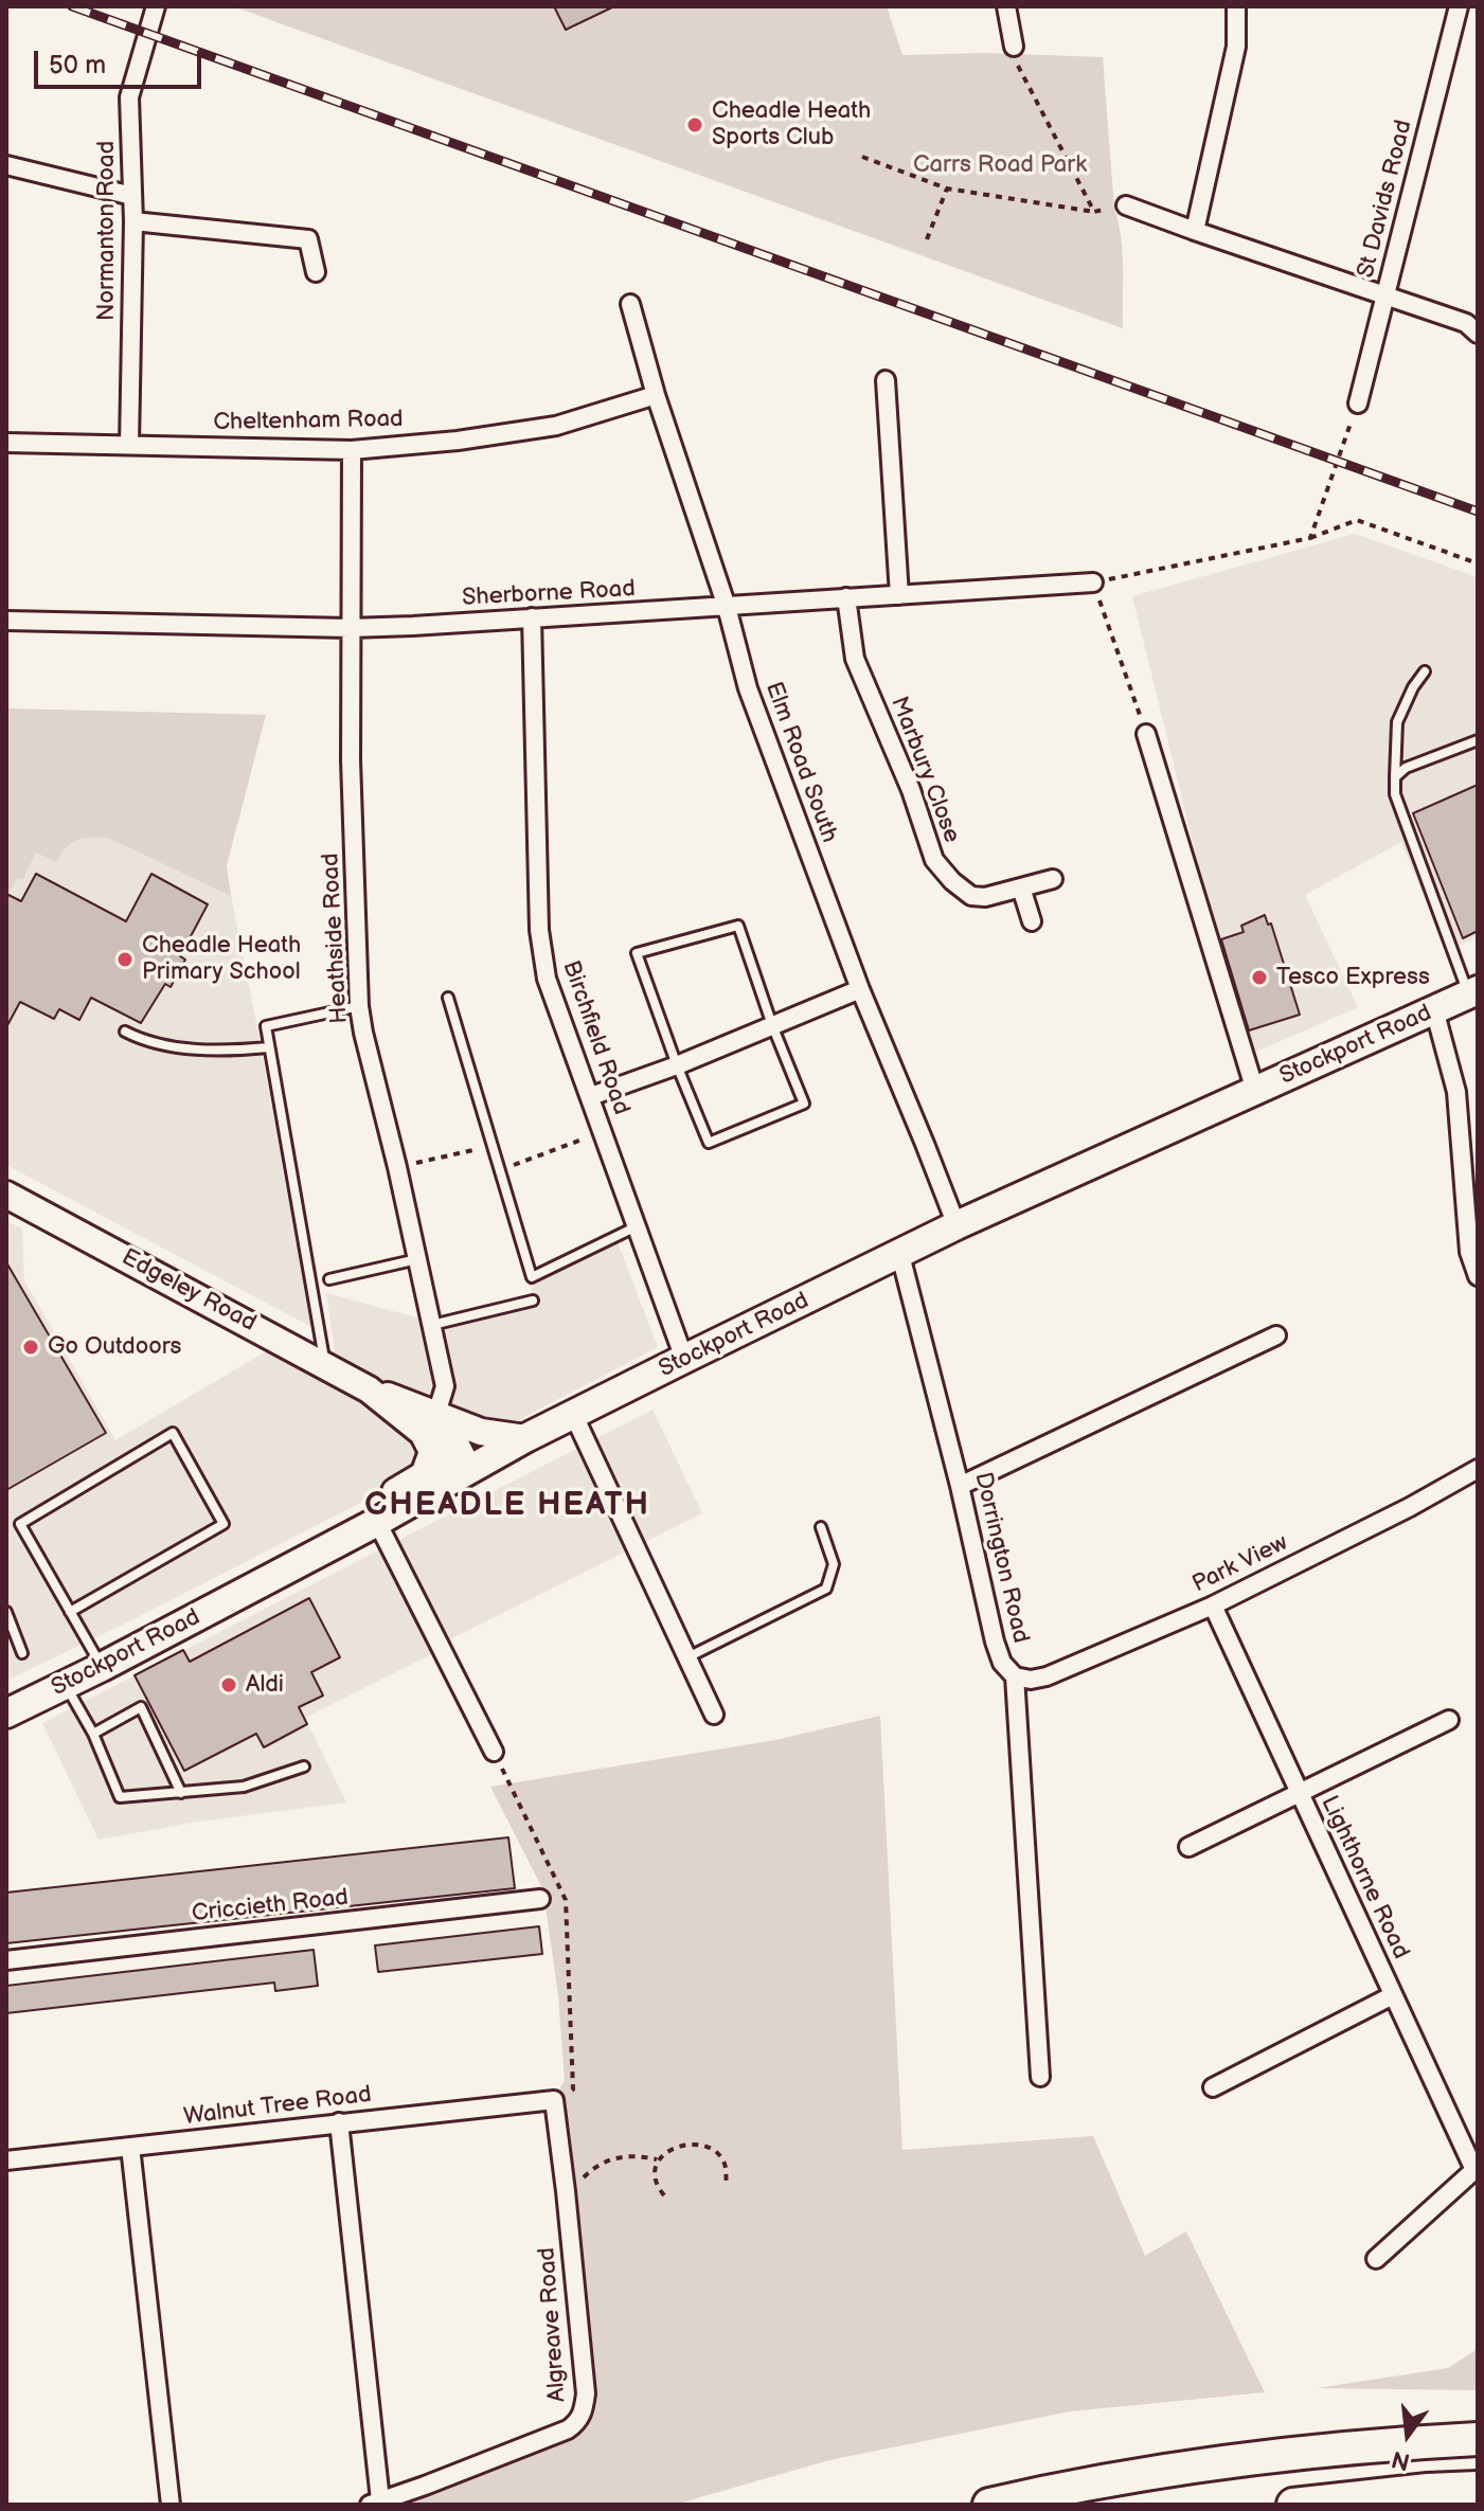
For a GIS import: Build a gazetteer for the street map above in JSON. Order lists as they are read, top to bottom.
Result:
{
  "streets": {
    "main road": ["Stockport Road", "Edgeley Road"],
    "street": [
      "St Davids Road",
      "Normanton Road",
      "Cheltenham Road",
      "Sherborne Road",
      "Elm Road South",
      "Marbury Close",
      "Heathside Road",
      "Birchfield Road",
      "Dorrington Road",
      "Park View",
      "Lighthorne Road",
      "Criccieth Road",
      "Walnut Tree Road",
      "Algreave Road"
    ]
  },
  "crossings": [
    ["Normanton Road", "Cheltenham Road"],
    ["Cheltenham Road", "Elm Road South"],
    ["Cheltenham Road", "Heathside Road"],
    ["Sherborne Road", "Elm Road South"],
    ["Sherborne Road", "Marbury Close"],
    ["Sherborne Road", "Heathside Road"],
    ["Sherborne Road", "Birchfield Road"],
    ["Elm Road South", "Stockport Road"],
    ["Heathside Road", "Edgeley Road"],
    ["Birchfield Road", "Stockport Road"],
    ["Stockport Road", "Edgeley Road"],
    ["Stockport Road", "Dorrington Road"],
    ["Dorrington Road", "Park View"],
    ["Park View", "Lighthorne Road"],
    ["Walnut Tree Road", "Algreave Road"]
  ],
  "districts": ["CHEADLE HEATH"],
  "parks": ["Carrs Road Park"],
  "places": [
    "Cheadle Heath Sports Club",
    "Cheadle Heath Primary School",
    "Tesco Express",
    "Go Outdoors",
    "Aldi"
  ],
  "scale_bar": "50 m",
  "north": "bottom"
}
